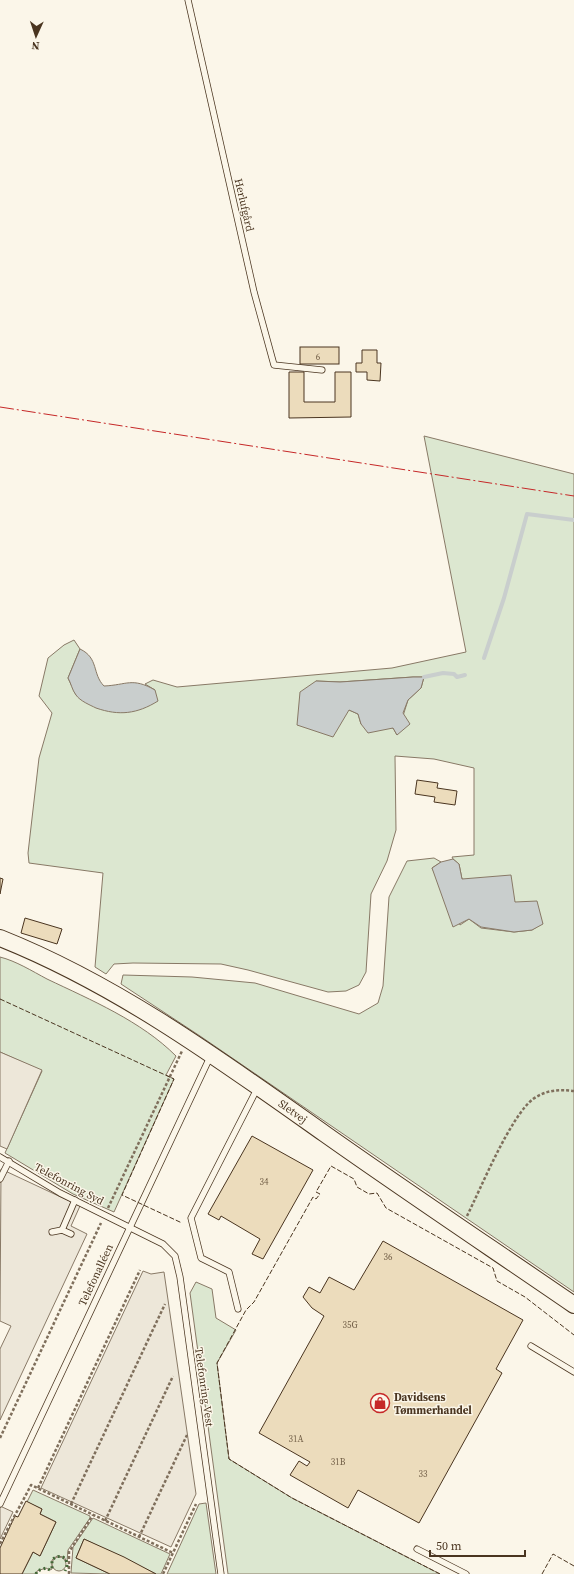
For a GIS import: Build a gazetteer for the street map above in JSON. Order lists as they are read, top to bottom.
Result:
{
  "streets": {
    "street": ["Sletvej"],
    "lane": [
      "Herlufgård",
      "Telefonring Syd",
      "Telefonalléen",
      "Telefonring Vest"
    ]
  },
  "crossings": [
    ["Sletvej", "Telefonalléen"],
    ["Telefonring Syd", "Telefonalléen"],
    ["Telefonring Syd", "Telefonring Vest"],
    ["Telefonalléen", "Telefonring Vest"]
  ],
  "places": {
    "shop": ["Davidsens Tømmerhandel"]
  },
  "house_numbers": [
    "6",
    "34",
    "36",
    "35G",
    "31A",
    "31B",
    "33"
  ],
  "scale_bar": "50 m",
  "north": "bottom"
}
